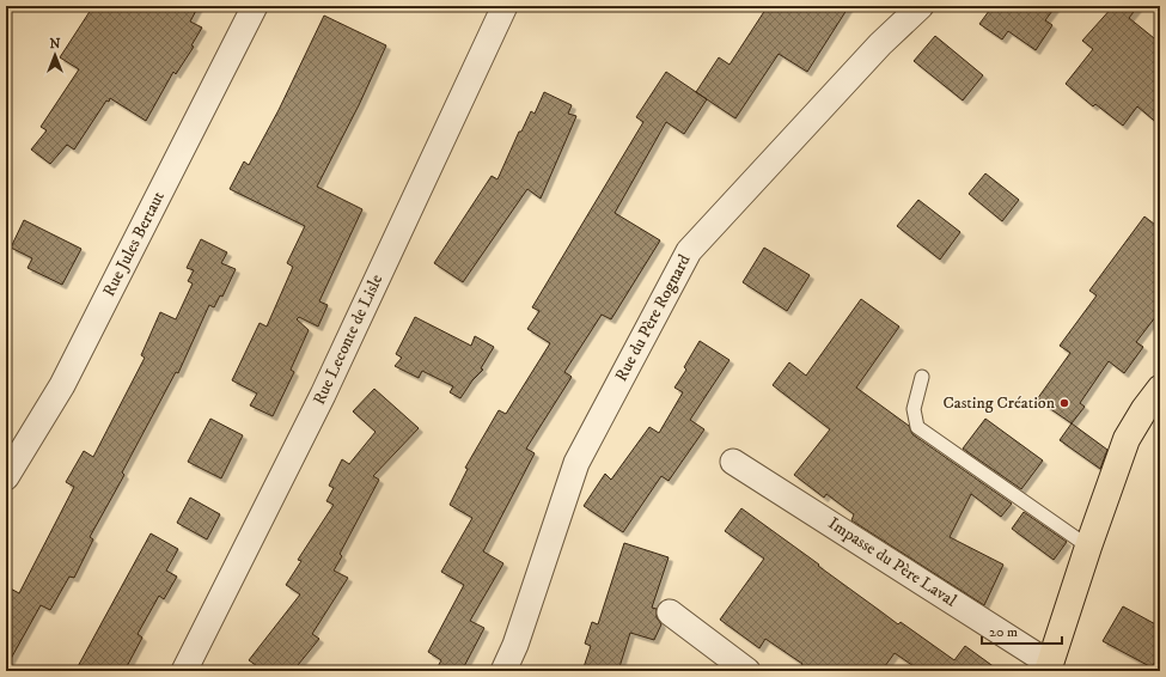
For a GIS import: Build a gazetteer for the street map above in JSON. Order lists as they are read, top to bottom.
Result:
{
  "streets": {
    "street": [
      "Rue Jules Bertaut",
      "Rue du Père Rognard",
      "Rue Leconte de Lisle",
      "Impasse du Père Laval"
    ]
  },
  "places": ["Casting Création"],
  "scale_bar": "20 m",
  "north": "top"
}
